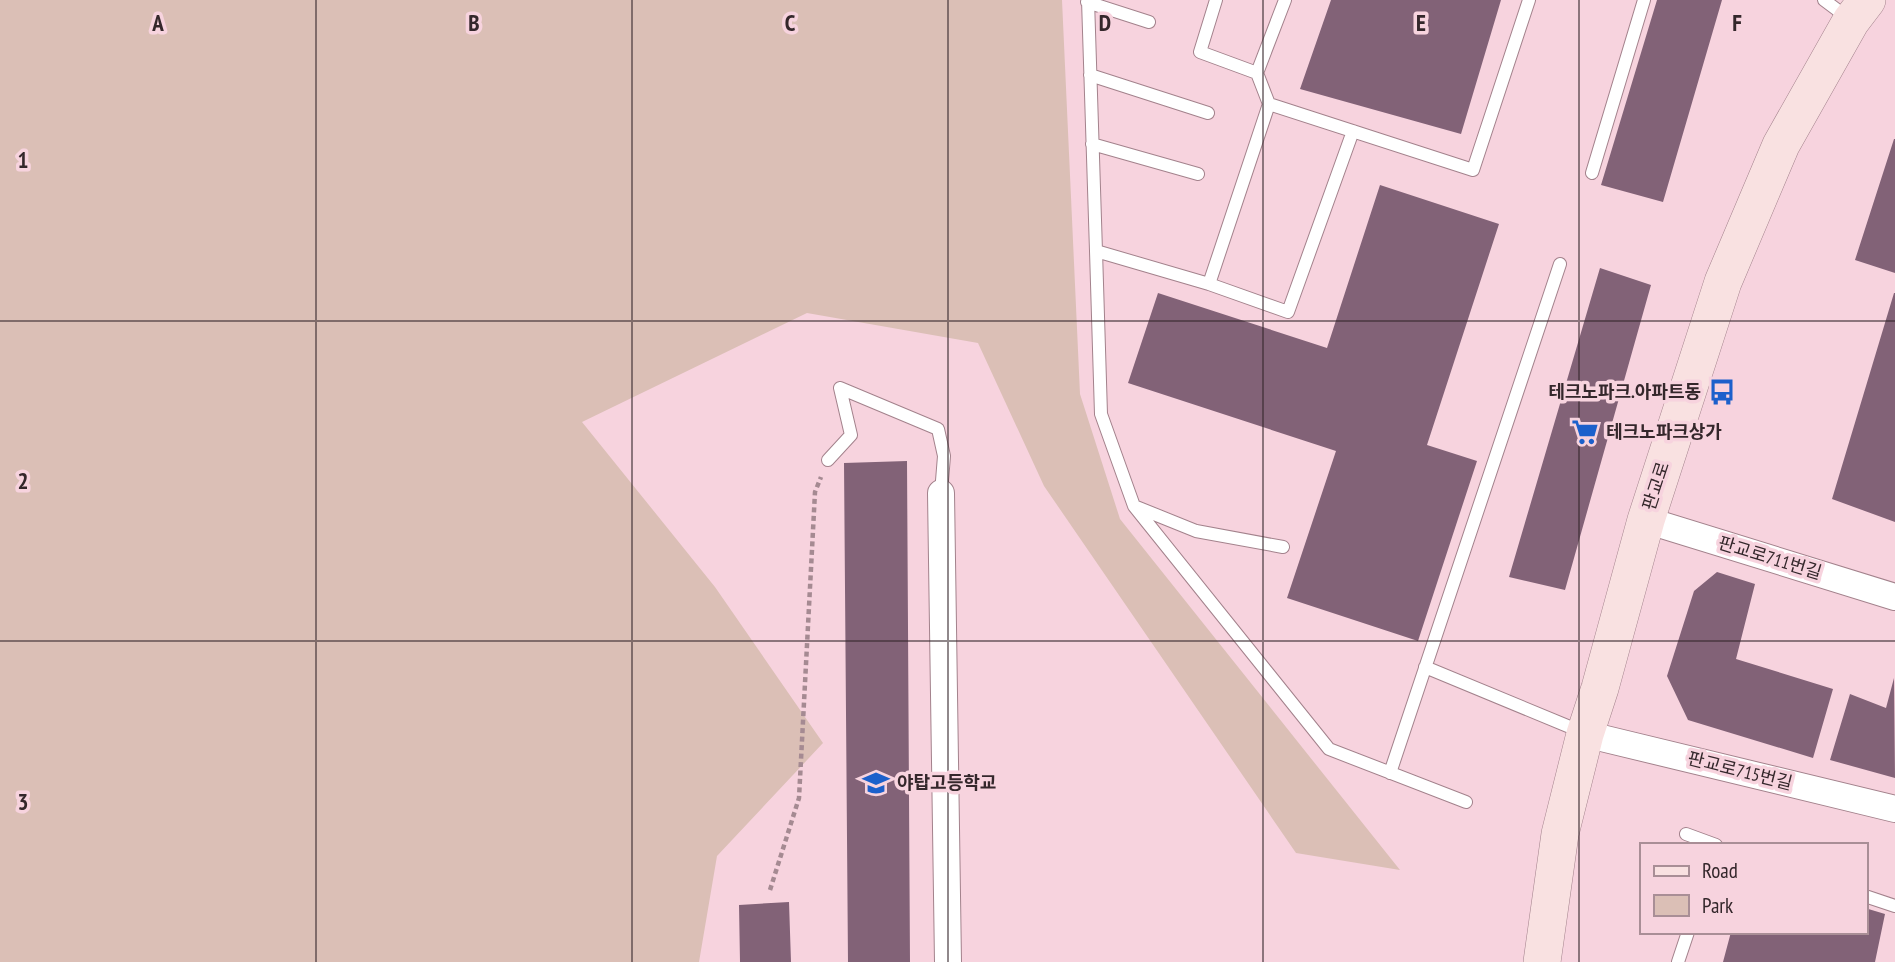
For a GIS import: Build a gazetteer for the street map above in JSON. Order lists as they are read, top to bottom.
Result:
{
  "streets": {
    "main road": ["판교로"],
    "street": ["판교로711번길", "판교로715번길"]
  },
  "crossings": [
    ["판교로", "판교로711번길"],
    ["판교로", "판교로715번길"]
  ],
  "places": {
    "bus stop": ["테크노파크.아파트동"],
    "supermarket": ["테크노파크상가"],
    "school or university": ["야탑고등학교"]
  },
  "legend": ["Road", "Park"],
  "grid": {
    "columns": [
      "A",
      "B",
      "C",
      "D",
      "E",
      "F"
    ],
    "rows": ["1", "2", "3"]
  }
}
